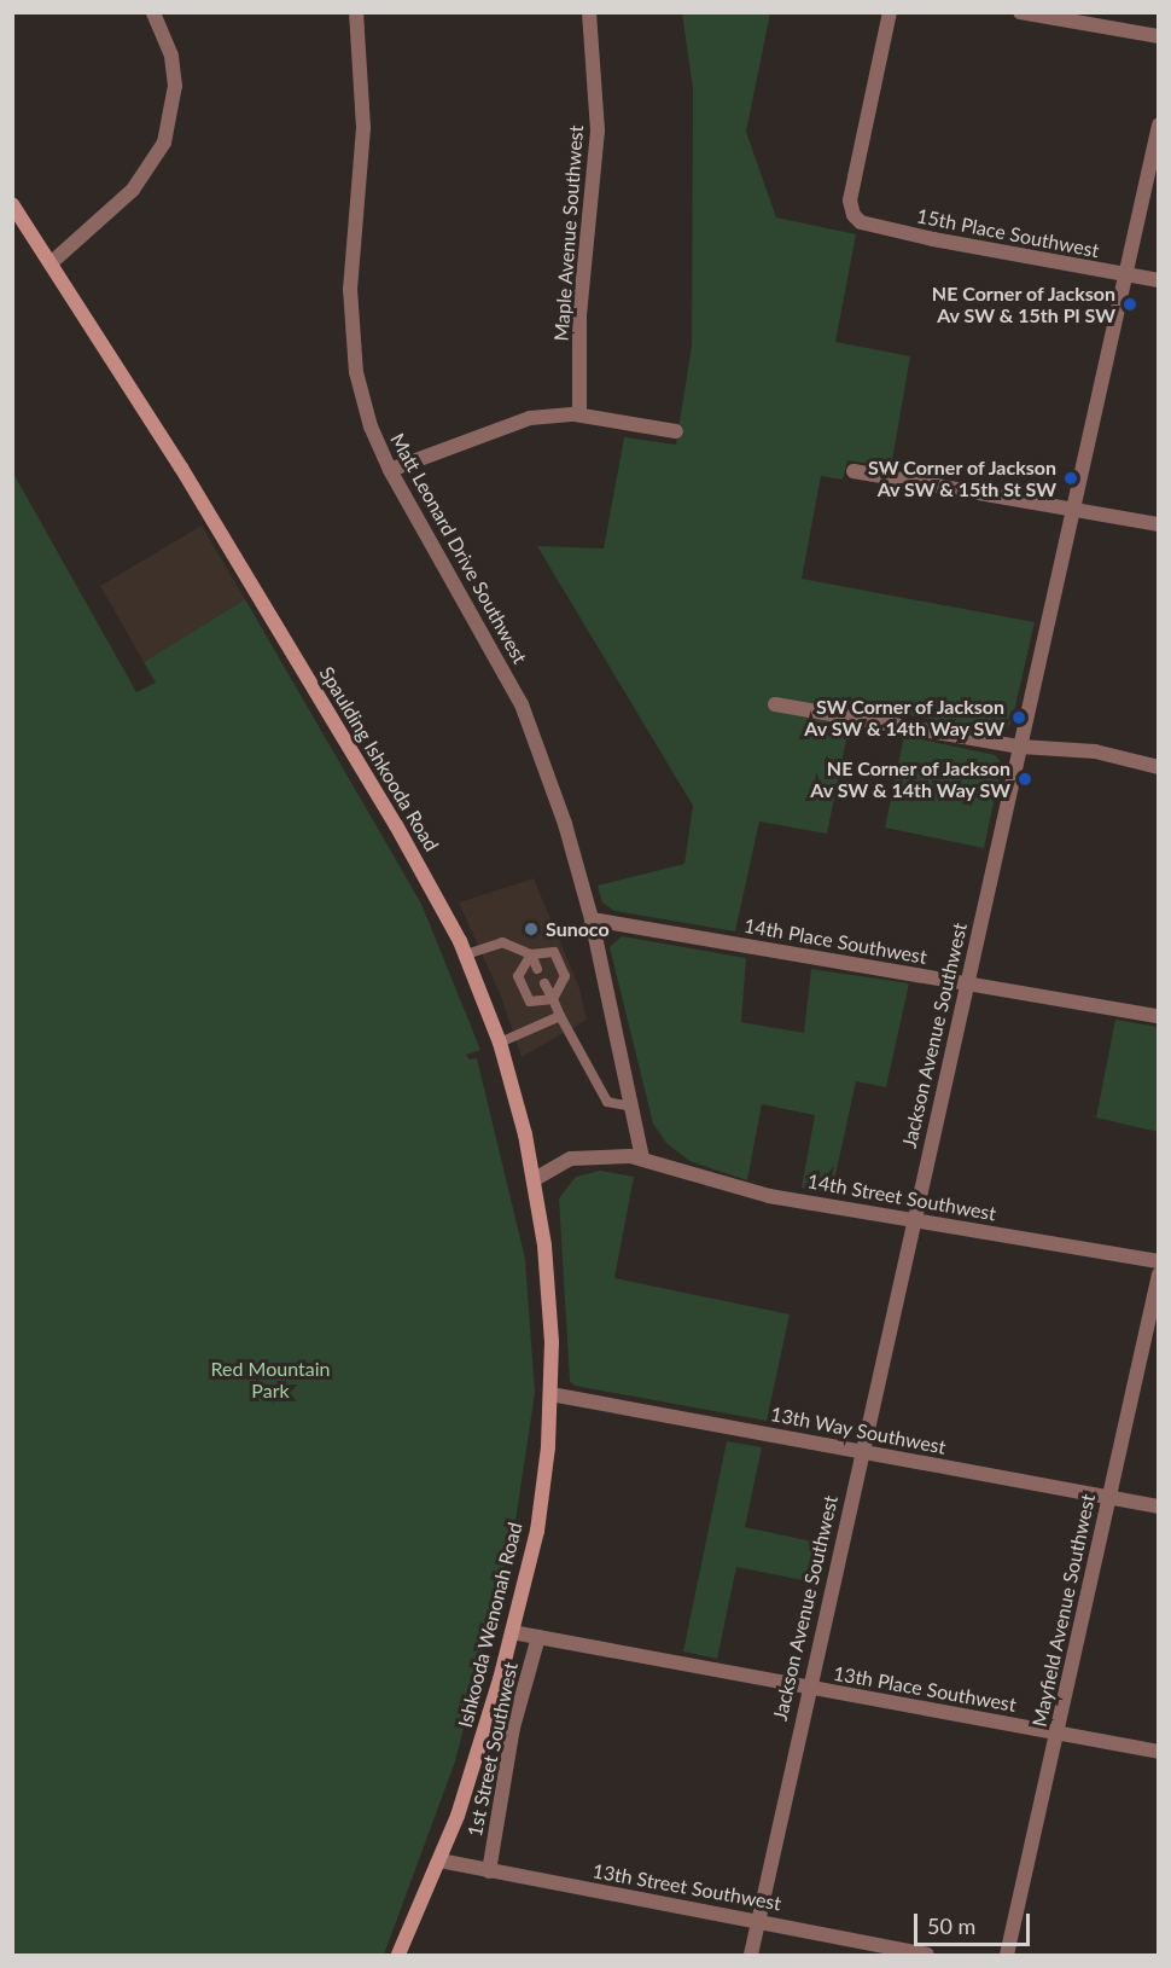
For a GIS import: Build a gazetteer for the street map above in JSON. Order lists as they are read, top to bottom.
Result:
{
  "streets": {
    "street": [
      "Maple Avenue Southwest",
      "15th Place Southwest",
      "Matt Leonard Drive Southwest",
      "Spaulding Ishkooda Road",
      "14th Place Southwest",
      "Jackson Avenue Southwest",
      "14th Street Southwest",
      "13th Way Southwest",
      "Mayfield Avenue Southwest",
      "Ishkooda Wenonah Road",
      "13th Place Southwest",
      "1st Street Southwest",
      "13th Street Southwest"
    ]
  },
  "crossings": [
    ["15th Place Southwest", "Jackson Avenue Southwest"],
    ["Matt Leonard Drive Southwest", "14th Place Southwest"],
    ["Matt Leonard Drive Southwest", "14th Street Southwest"],
    ["Spaulding Ishkooda Road", "14th Street Southwest"],
    ["Spaulding Ishkooda Road", "13th Way Southwest"],
    ["Spaulding Ishkooda Road", "Ishkooda Wenonah Road"],
    ["14th Place Southwest", "Jackson Avenue Southwest"],
    ["Jackson Avenue Southwest", "14th Street Southwest"],
    ["Jackson Avenue Southwest", "13th Way Southwest"],
    ["Jackson Avenue Southwest", "13th Place Southwest"],
    ["Jackson Avenue Southwest", "13th Street Southwest"],
    ["13th Way Southwest", "Mayfield Avenue Southwest"],
    ["13th Way Southwest", "Ishkooda Wenonah Road"],
    ["Mayfield Avenue Southwest", "13th Place Southwest"],
    ["Ishkooda Wenonah Road", "13th Place Southwest"],
    ["Ishkooda Wenonah Road", "13th Street Southwest"],
    ["13th Place Southwest", "1st Street Southwest"],
    ["1st Street Southwest", "13th Street Southwest"]
  ],
  "parks": ["Red Mountain Park"],
  "places": [
    "NE Corner of Jackson Av SW & 15th Pl SW",
    "SW Corner of Jackson Av SW & 15th St SW",
    "SW Corner of Jackson Av SW & 14th Way SW",
    "NE Corner of Jackson Av SW & 14th Way SW",
    "Sunoco"
  ],
  "scale_bar": "50 m"
}
